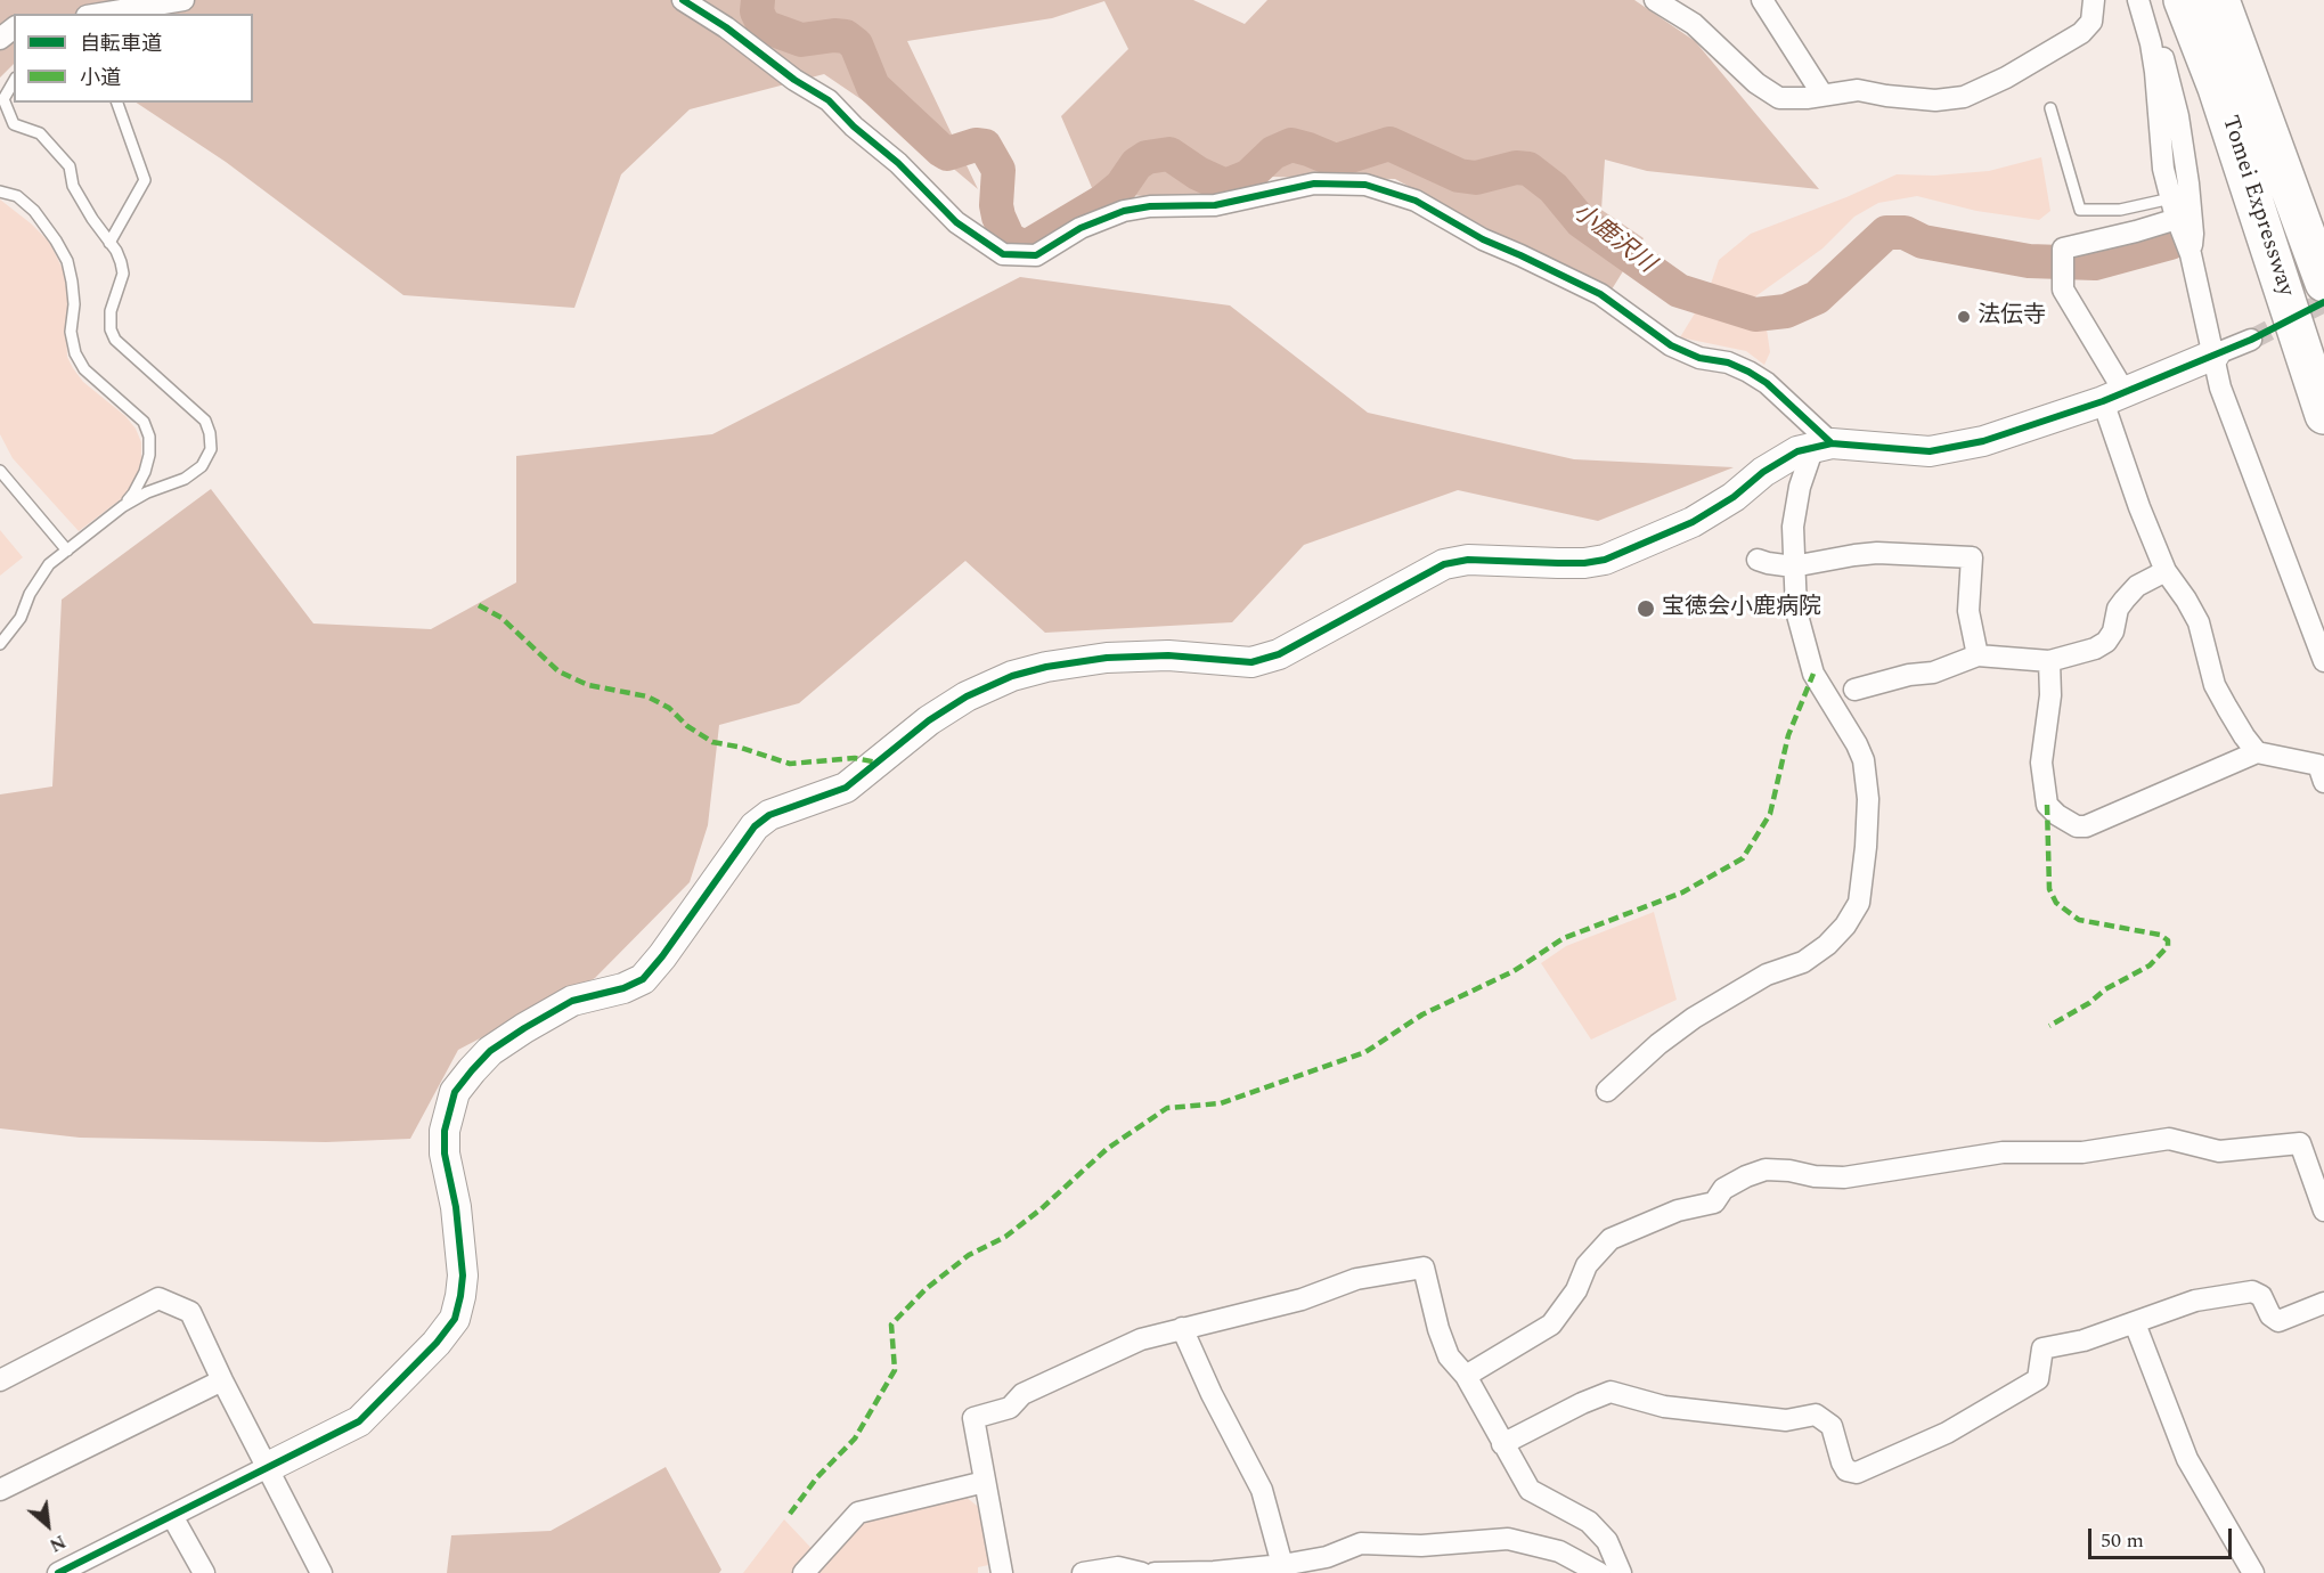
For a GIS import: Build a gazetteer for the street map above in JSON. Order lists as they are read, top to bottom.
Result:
{
  "streets": {
    "highway": ["Tomei Expressway"]
  },
  "water": ["小鹿沢川"],
  "places": ["法伝寺", "宝徳会小鹿病院"],
  "legend": ["自転車道", "小道"],
  "scale_bar": "50 m",
  "north": "bottom right"
}
